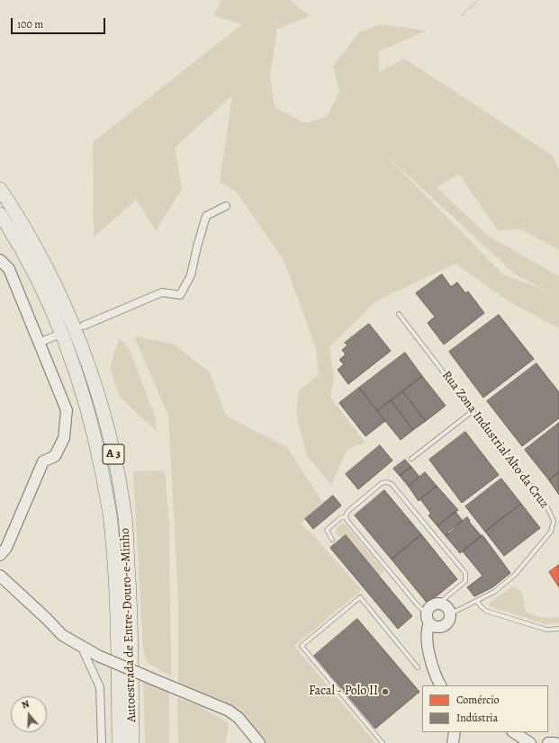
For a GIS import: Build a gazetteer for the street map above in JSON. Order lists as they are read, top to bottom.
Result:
{
  "streets": {
    "highway": ["A 3", "Autoestrada de Entre-Douro-e-Minho"],
    "lane": ["Rua Zona Industrial Alto da Cruz"]
  },
  "places": ["Facal - Polo II"],
  "legend": ["Comércio", "Indústria"],
  "scale_bar": "100 m",
  "north": "top"
}
